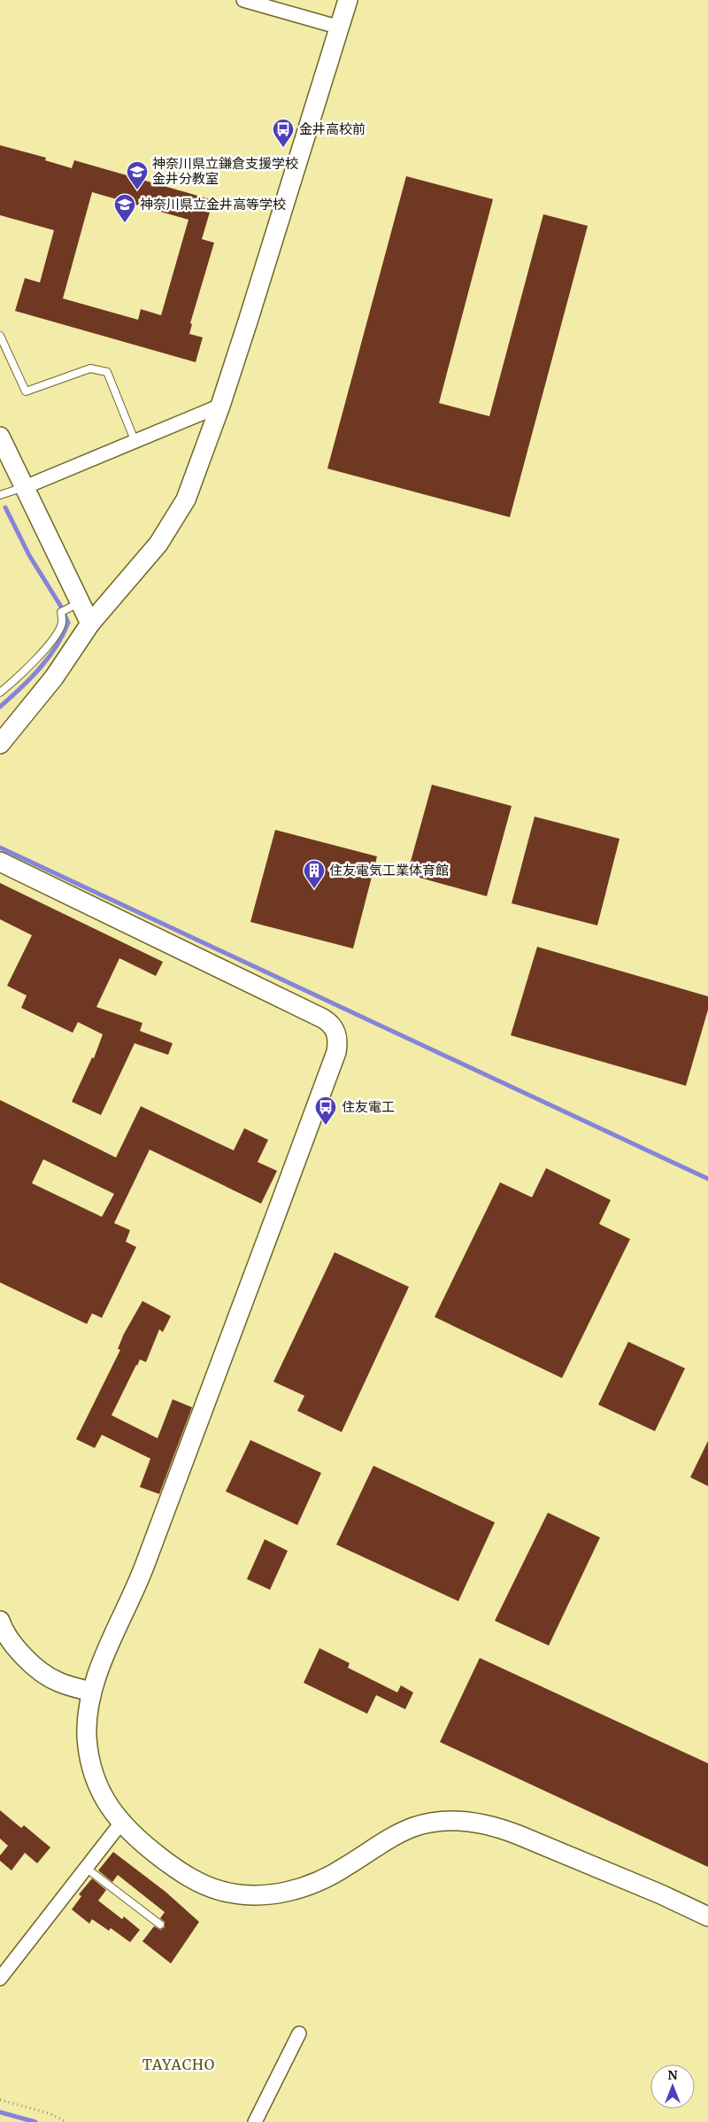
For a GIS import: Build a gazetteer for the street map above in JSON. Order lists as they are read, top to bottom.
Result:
{
  "districts": ["TAYACHO"],
  "places": {
    "bus stop": ["金井高校前", "住友電工"],
    "school or university": ["神奈川県立鎌倉支援学校 金井分教室", "神奈川県立金井高等学校"],
    "building": ["住友電気工業体育館"]
  },
  "north": "top"
}
